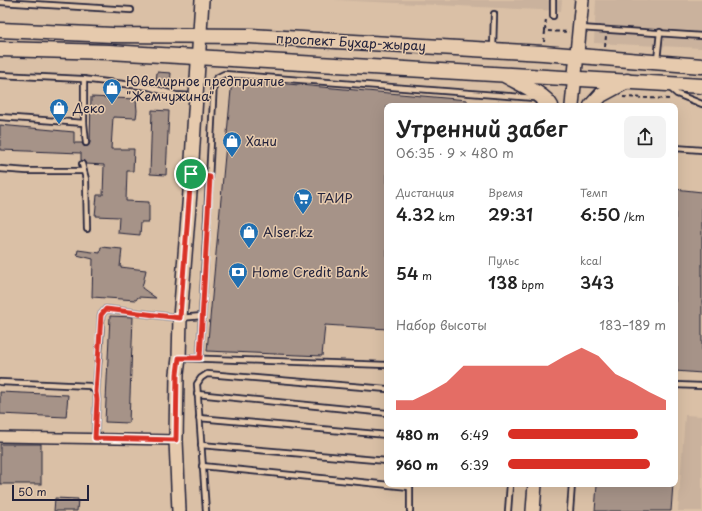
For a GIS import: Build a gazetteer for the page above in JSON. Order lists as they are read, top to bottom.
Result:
{
  "streets": {
    "main road": ["проспект Бухар-жырау"]
  },
  "places": {
    "shop": [
      "Ювелирное предприятие \"Жемчужина\"",
      "Деко",
      "Хани",
      "Alser.kz"
    ],
    "supermarket": ["ТАИР"],
    "bank": ["Home Credit Bank"]
  },
  "scale_bar": "50 m",
  "page": {
    "heading": ["Утренний забег", "06:35 · 9 × 480 m"],
    "stats": [
      ["Дистанция", "4.32 km"],
      ["Время", "29:31"],
      ["Темп", "6:50 /km"],
      ["54 m"],
      ["Пульс", "138 bpm"],
      ["kcal", "343"]
    ],
    "chart": ["Набор высоты", "183–189 m"],
    "list": [
      {
        "name": "480 m",
        "note": "6:49"
      },
      {
        "name": "960 m",
        "note": "6:39"
      }
    ],
    "scale": "50 m"
  }
}
